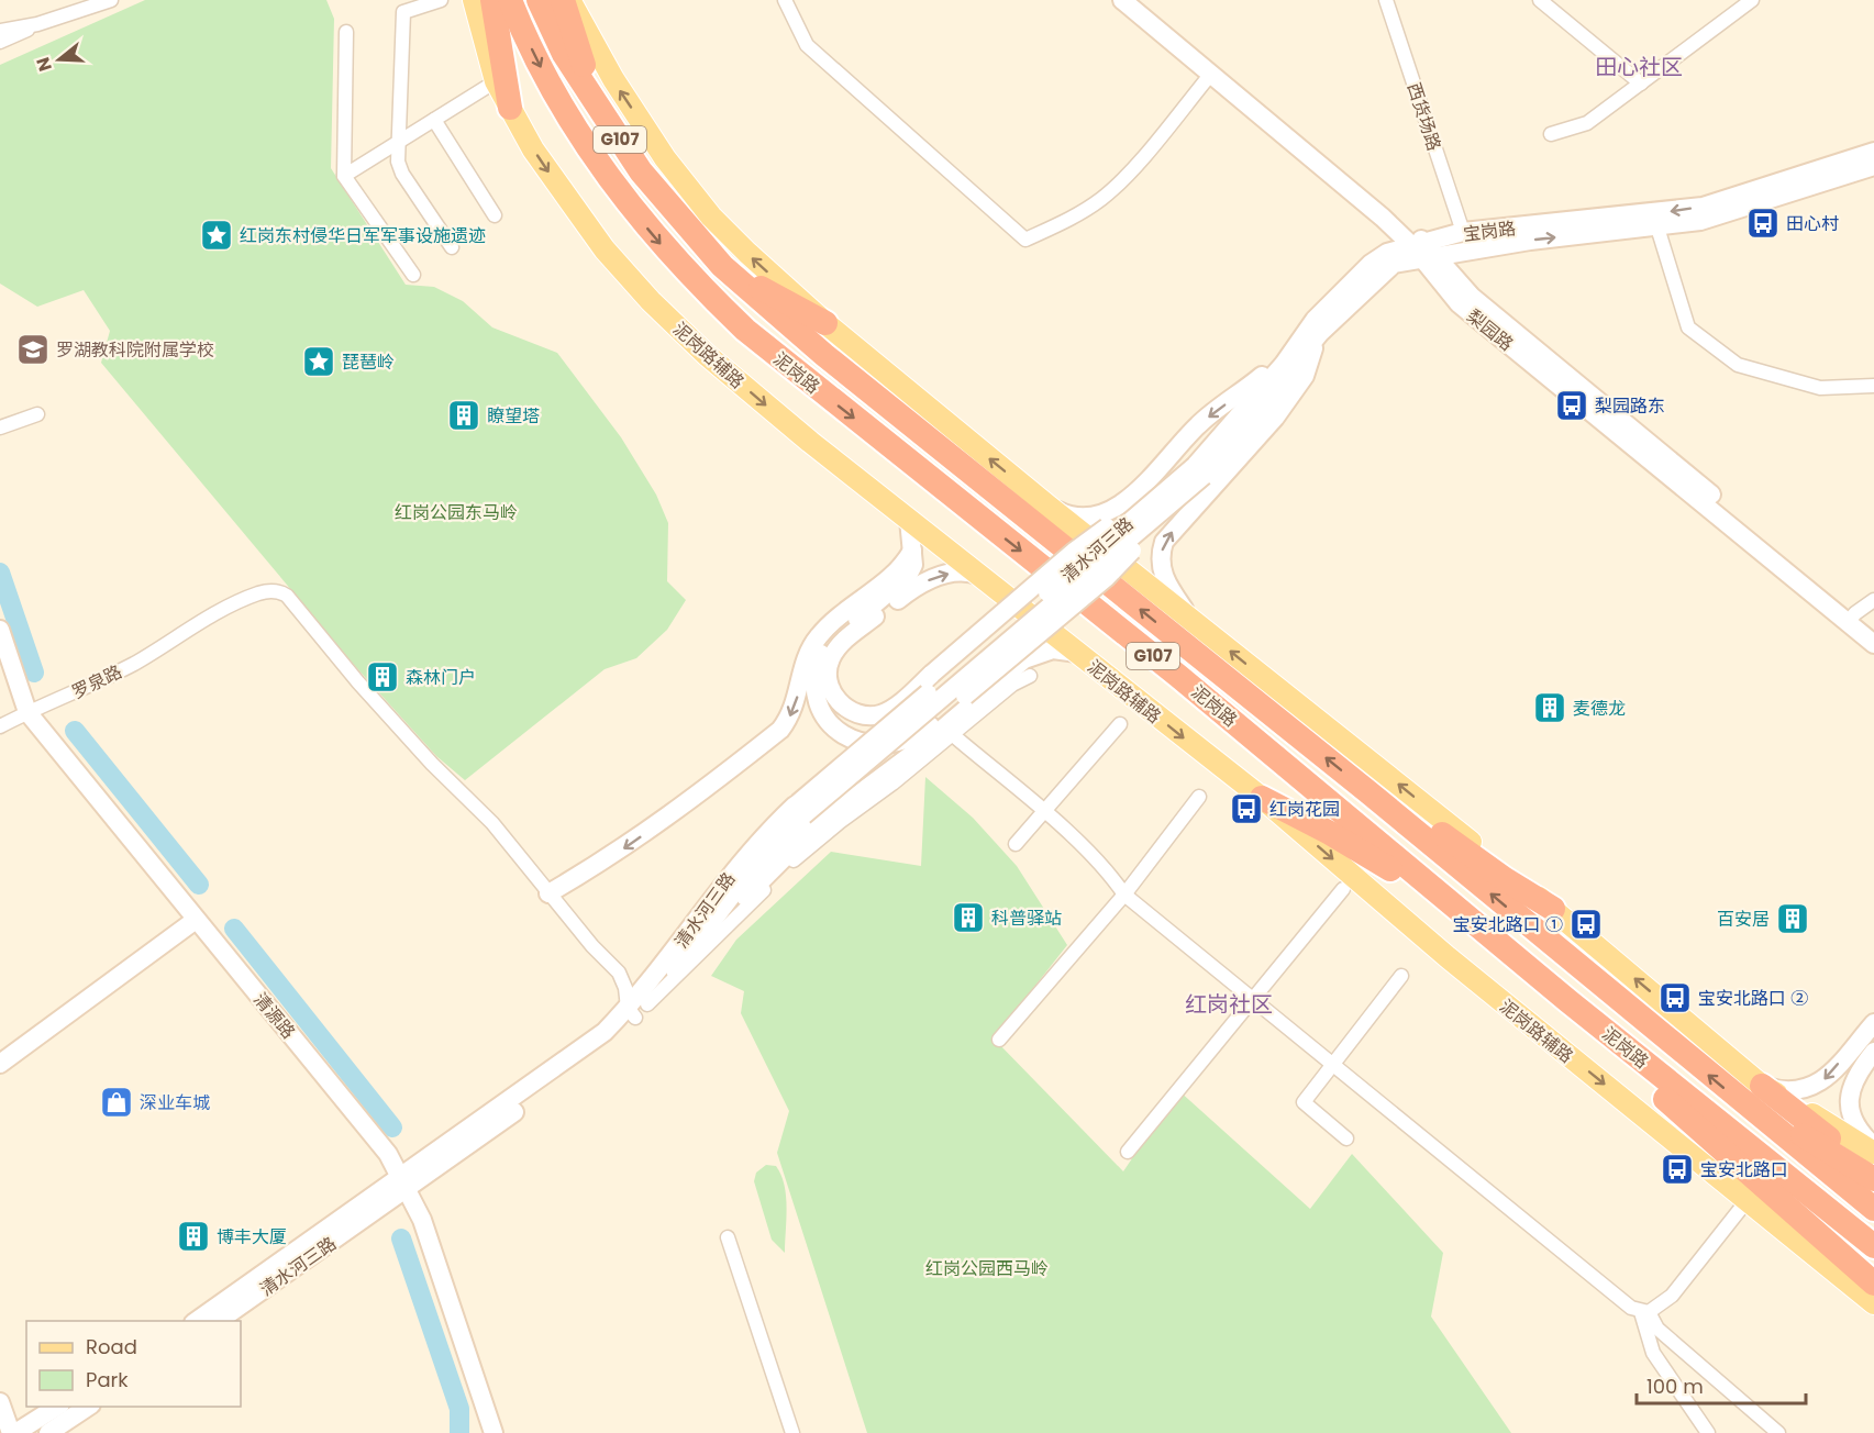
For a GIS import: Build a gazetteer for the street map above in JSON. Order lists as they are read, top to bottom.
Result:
{
  "streets": {
    "highway": ["G107", "泥岗路"],
    "main road": ["泥岗路辅路"],
    "street": [
      "西货场路",
      "宝岗路",
      "梨园路",
      "清水河三路",
      "罗泉路",
      "清源路"
    ]
  },
  "crossings": [
    ["西货场路", "宝岗路"],
    ["宝岗路", "梨园路"],
    ["宝岗路", "清水河三路"],
    ["清水河三路", "清源路"],
    ["罗泉路", "清源路"]
  ],
  "districts": ["田心社区", "红岗社区"],
  "parks": ["红岗公园东马岭", "红岗公园西马岭"],
  "places": {
    "bus stop": [
      "田心村",
      "梨园路东",
      "红岗花园",
      "宝安北路口 ①",
      "宝安北路口 ②",
      "宝安北路口"
    ],
    "place": ["红岗东村侵华日军军事设施遗迹", "琵琶岭"],
    "school or university": ["罗湖教科院附属学校"],
    "building": [
      "瞭望塔",
      "森林门户",
      "麦德龙",
      "科普驿站",
      "百安居",
      "博丰大厦"
    ],
    "shop": ["深业车城"]
  },
  "legend": ["Road", "Park"],
  "scale_bar": "100 m",
  "north": "left"
}
